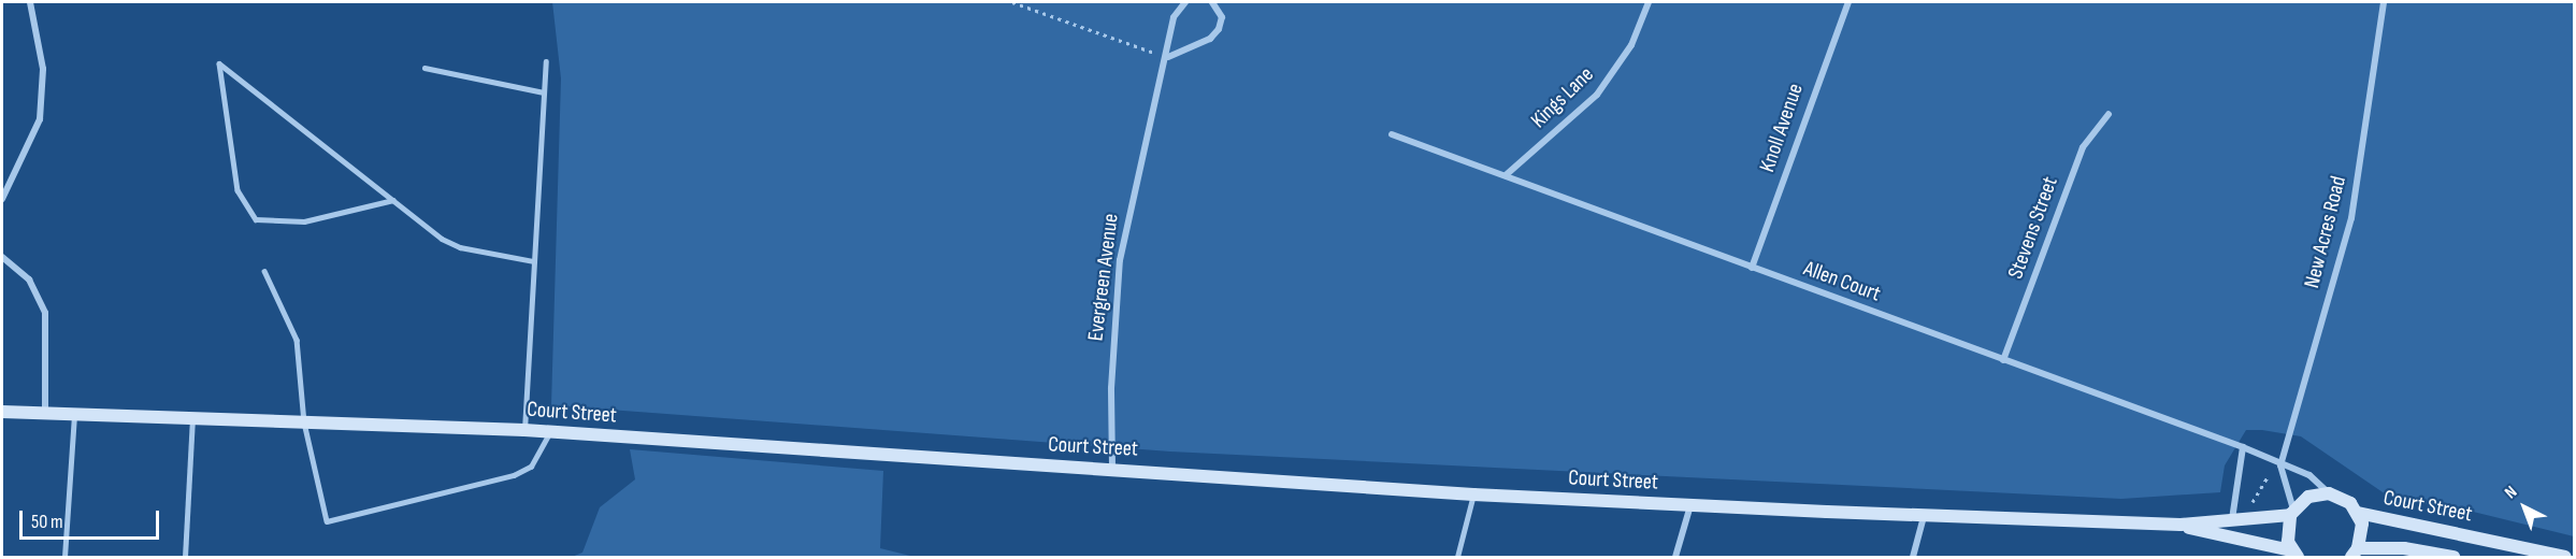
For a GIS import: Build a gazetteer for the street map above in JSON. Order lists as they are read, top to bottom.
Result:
{
  "streets": {
    "main road": ["Court Street"],
    "street": [
      "Kings Lane",
      "Knoll Avenue",
      "Stevens Street",
      "New Acres Road",
      "Evergreen Avenue",
      "Allen Court"
    ]
  },
  "crossings": [
    ["Kings Lane", "Allen Court"],
    ["Knoll Avenue", "Allen Court"],
    ["Stevens Street", "Allen Court"],
    ["New Acres Road", "Allen Court"],
    ["Evergreen Avenue", "Court Street"],
    ["Allen Court", "Court Street"]
  ],
  "scale_bar": "50 m",
  "north": "top left"
}
